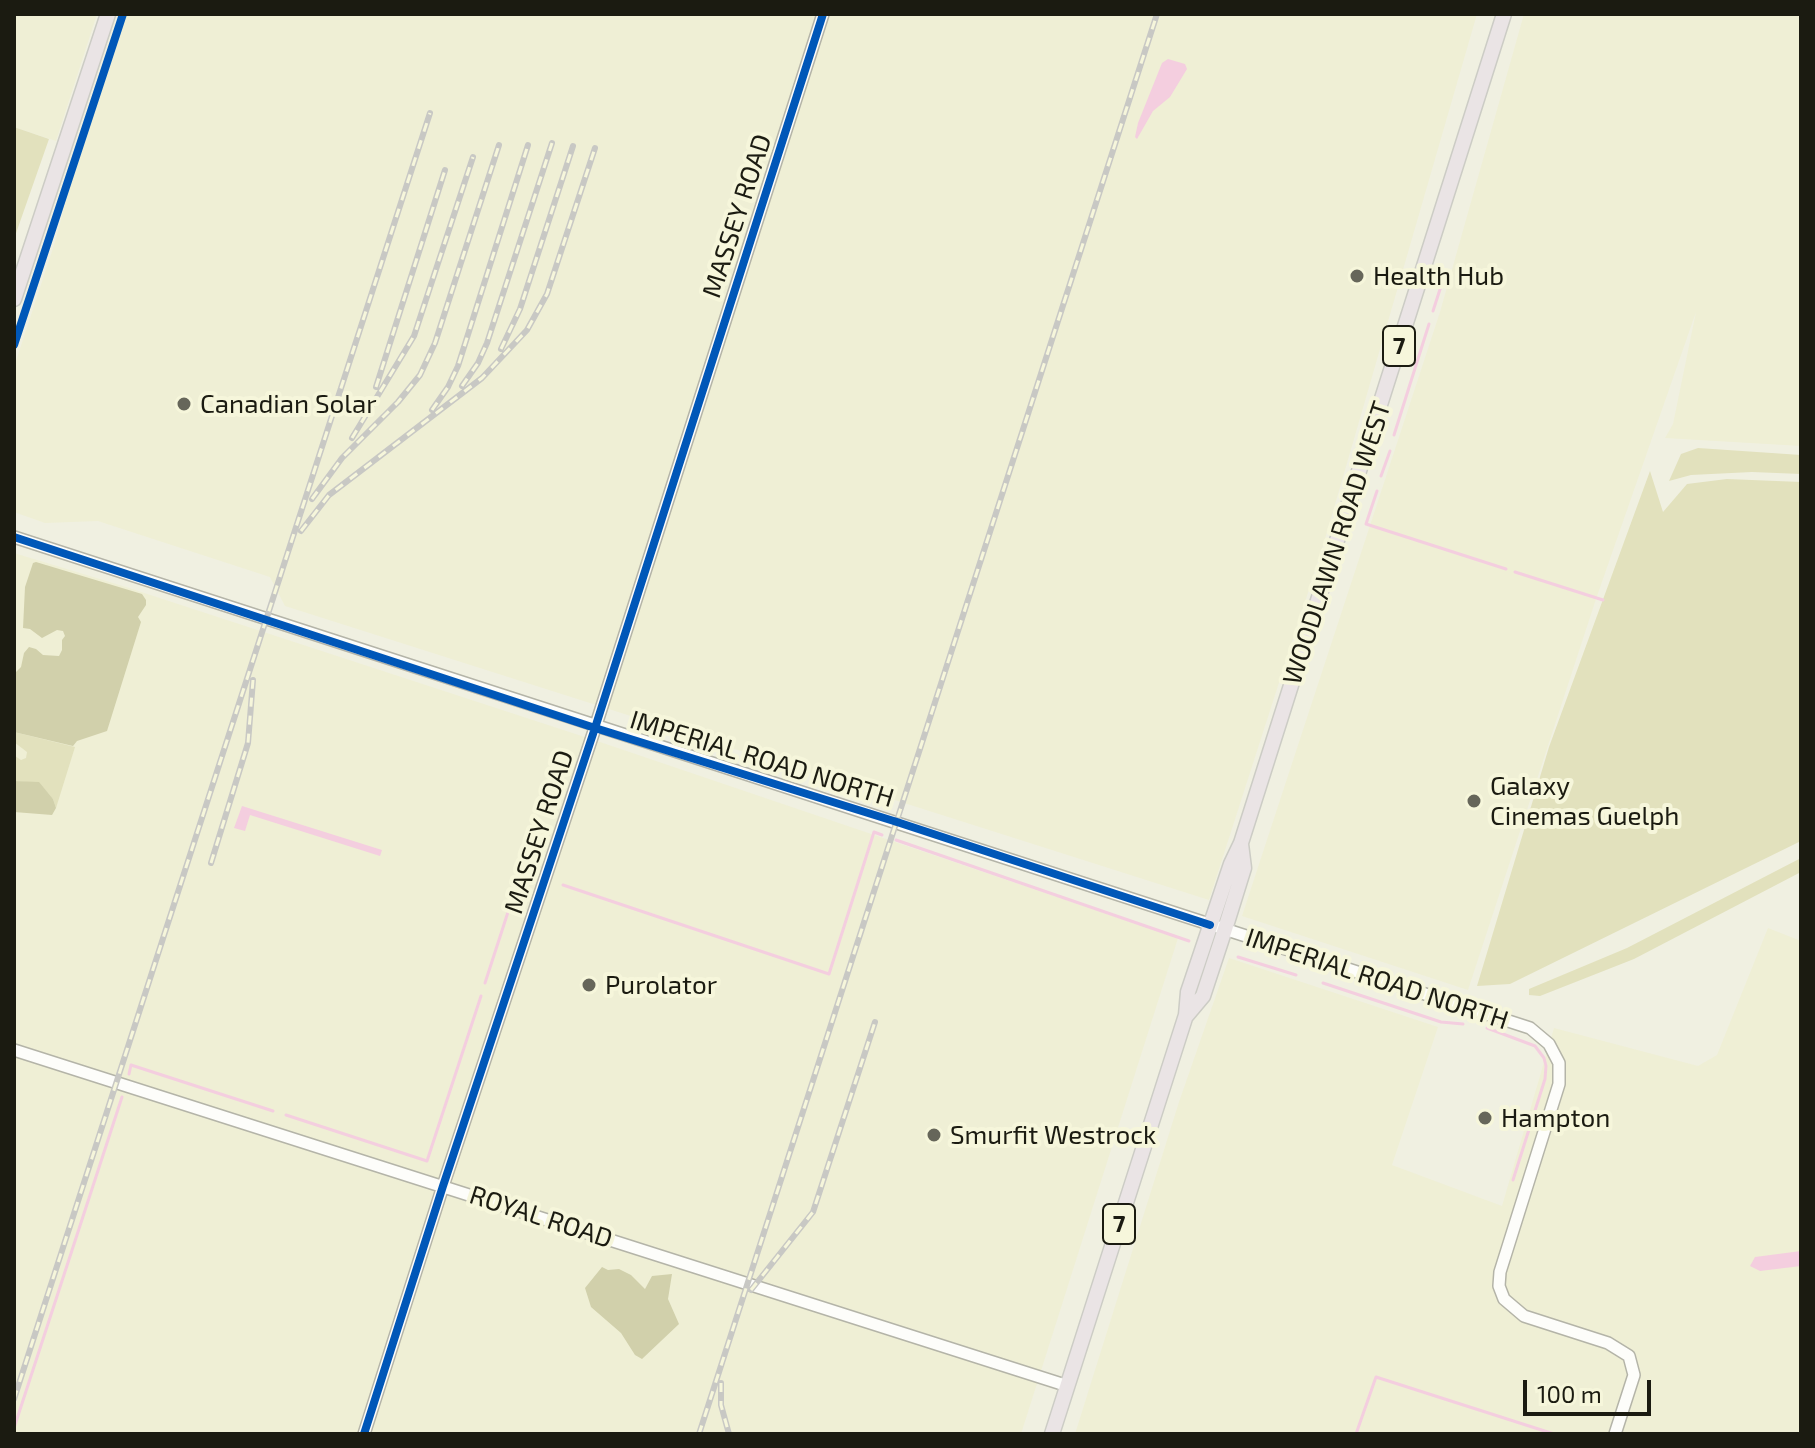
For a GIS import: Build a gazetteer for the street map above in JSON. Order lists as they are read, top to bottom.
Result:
{
  "streets": {
    "main road": ["7", "WOODLAWN ROAD WEST"],
    "street": ["MASSEY ROAD", "IMPERIAL ROAD NORTH", "ROYAL ROAD"]
  },
  "crossings": [
    ["MASSEY ROAD", "IMPERIAL ROAD NORTH"],
    ["MASSEY ROAD", "ROYAL ROAD"],
    ["WOODLAWN ROAD WEST", "IMPERIAL ROAD NORTH"],
    ["WOODLAWN ROAD WEST", "ROYAL ROAD"]
  ],
  "places": [
    "Health Hub",
    "Canadian Solar",
    "Galaxy Cinemas Guelph",
    "Purolator",
    "Hampton",
    "Smurfit Westrock"
  ],
  "scale_bar": "100 m"
}
